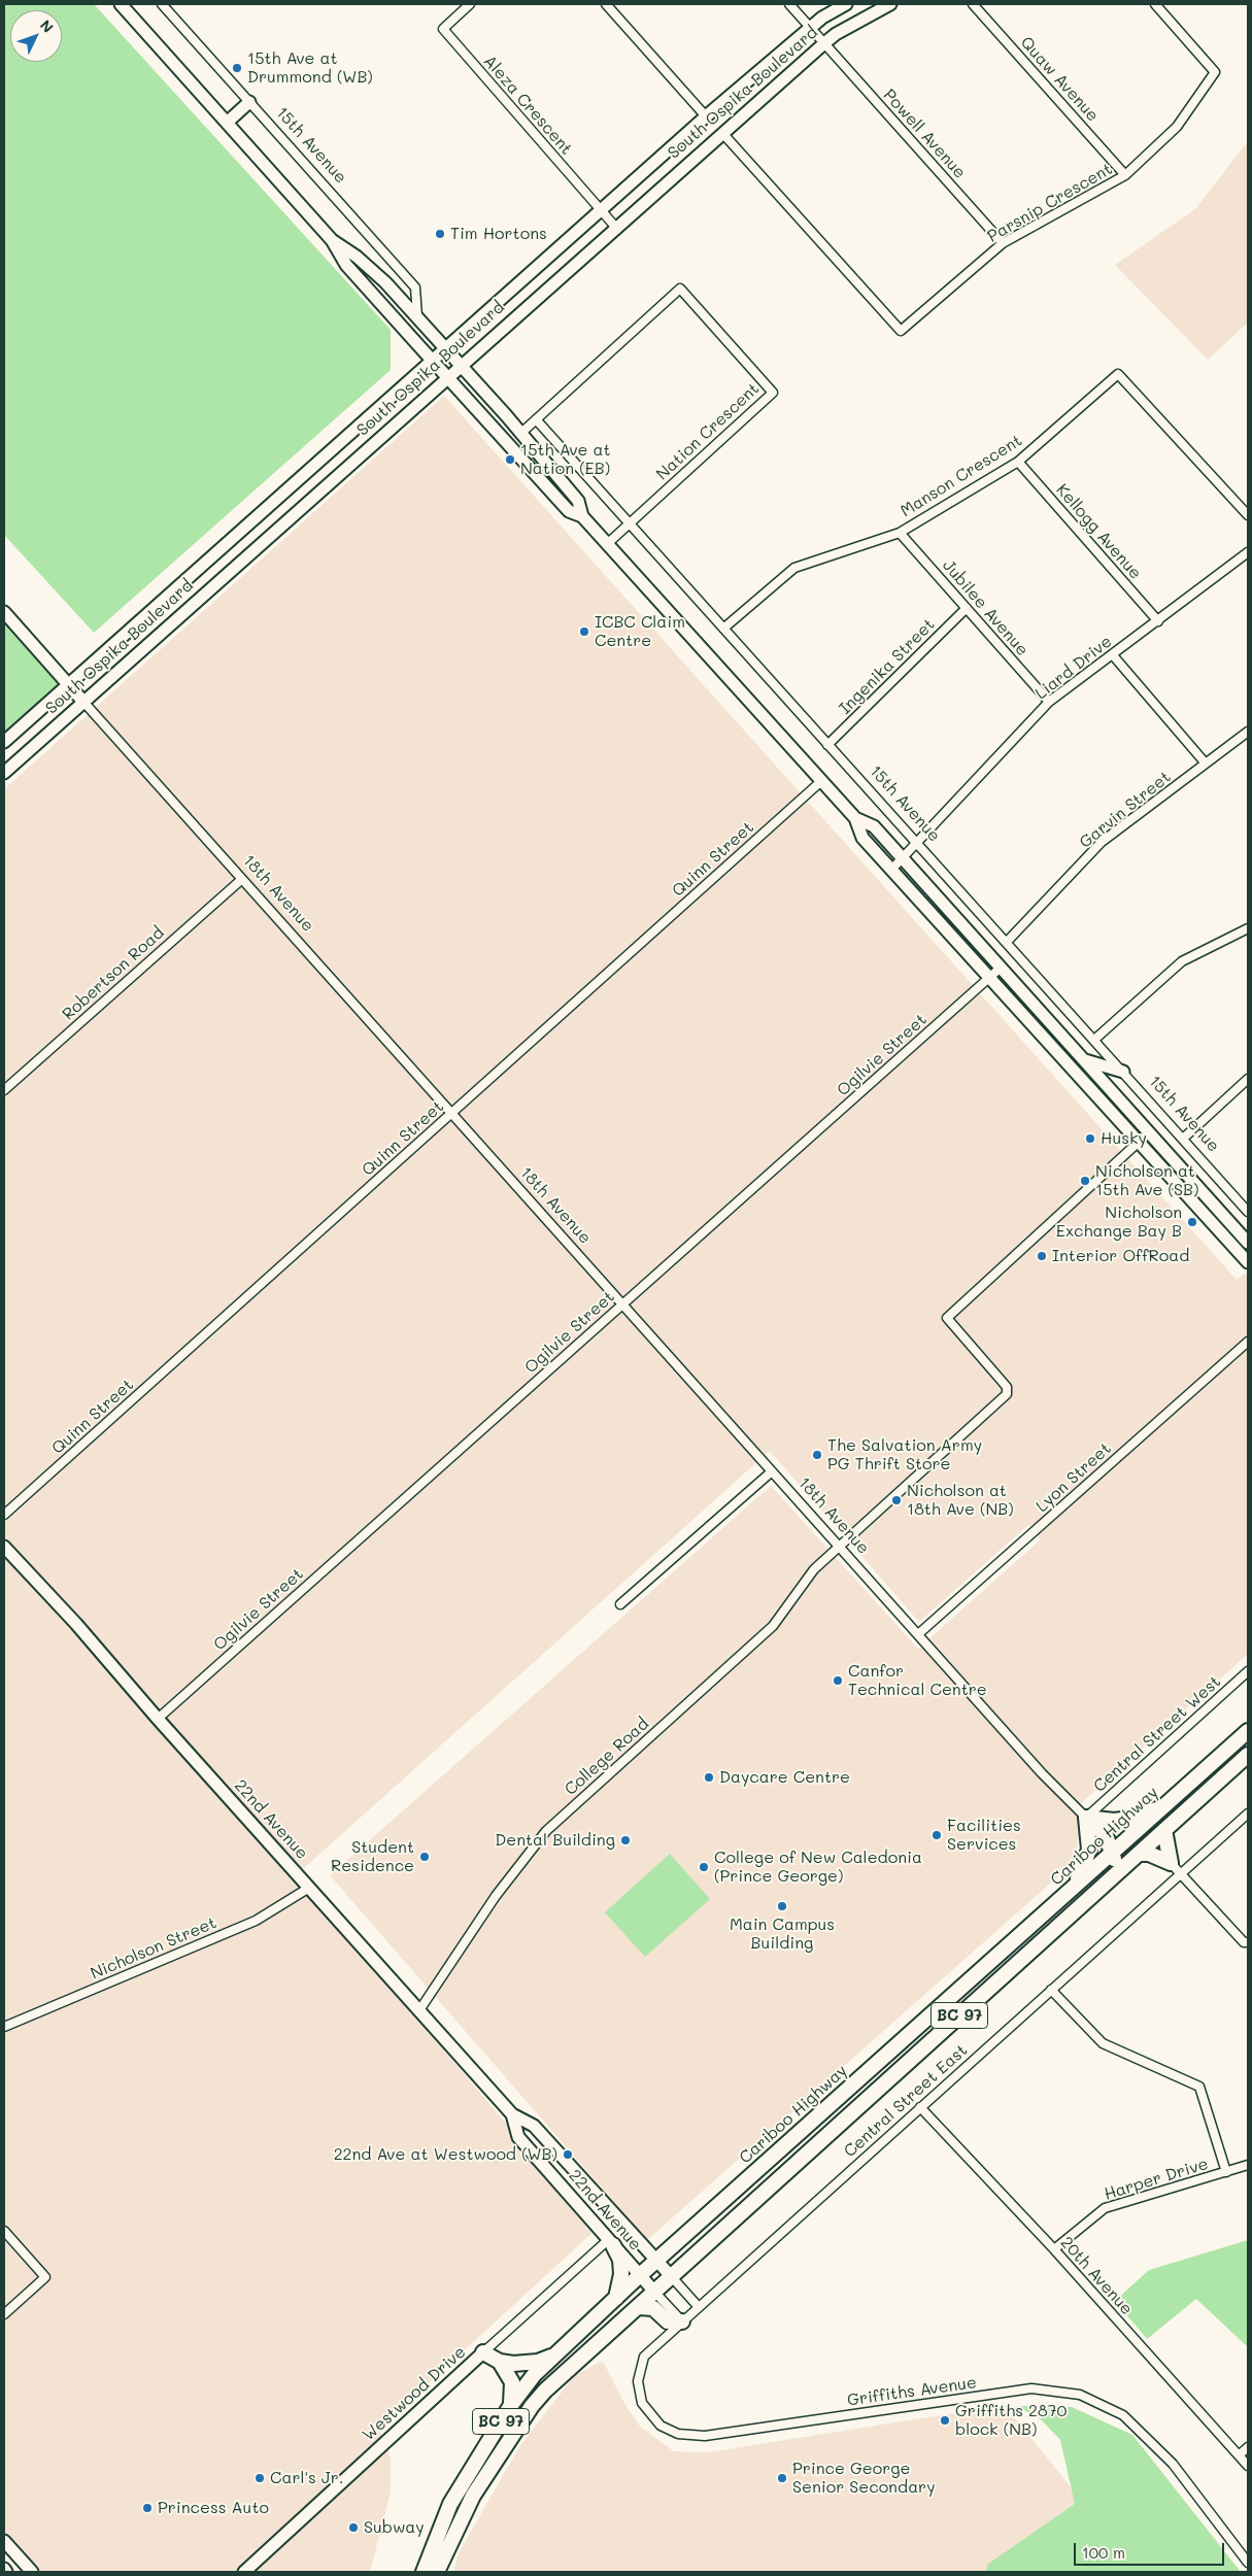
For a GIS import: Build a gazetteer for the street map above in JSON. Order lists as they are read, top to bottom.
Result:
{
  "streets": {
    "highway": ["Cariboo Highway", "BC 97"],
    "main road": [
      "South Ospika Boulevard",
      "18th Avenue",
      "22nd Avenue",
      "Westwood Drive"
    ],
    "street": [
      "Quaw Avenue",
      "Aleza Crescent",
      "Powell Avenue",
      "15th Avenue",
      "Parsnip Crescent",
      "Nation Crescent",
      "Manson Crescent",
      "Kellogg Avenue",
      "Jubilee Avenue",
      "Ingenika Street",
      "Liard Drive",
      "Garvin Street",
      "Quinn Street",
      "Robertson Road",
      "Ogilvie Street",
      "Lyon Street",
      "Central Street West",
      "College Road",
      "Nicholson Street",
      "Central Street East",
      "Harper Drive",
      "20th Avenue",
      "Griffiths Avenue"
    ]
  },
  "crossings": [
    ["Quaw Avenue", "Parsnip Crescent"],
    ["South Ospika Boulevard", "Aleza Crescent"],
    ["South Ospika Boulevard", "Powell Avenue"],
    ["South Ospika Boulevard", "Parsnip Crescent"],
    ["South Ospika Boulevard", "18th Avenue"],
    ["Powell Avenue", "Parsnip Crescent"],
    ["15th Avenue", "Nation Crescent"],
    ["15th Avenue", "Manson Crescent"],
    ["15th Avenue", "Ingenika Street"],
    ["15th Avenue", "Liard Drive"],
    ["15th Avenue", "Garvin Street"],
    ["Manson Crescent", "Kellogg Avenue"],
    ["Manson Crescent", "Jubilee Avenue"],
    ["Kellogg Avenue", "Liard Drive"],
    ["Jubilee Avenue", "Ingenika Street"],
    ["Jubilee Avenue", "Liard Drive"],
    ["Quinn Street", "18th Avenue"],
    ["18th Avenue", "Robertson Road"],
    ["18th Avenue", "Ogilvie Street"],
    ["18th Avenue", "Lyon Street"],
    ["18th Avenue", "Central Street West"],
    ["18th Avenue", "College Road"],
    ["Ogilvie Street", "22nd Avenue"],
    ["College Road", "22nd Avenue"],
    ["22nd Avenue", "Cariboo Highway"],
    ["22nd Avenue", "Nicholson Street"],
    ["22nd Avenue", "BC 97"],
    ["22nd Avenue", "Central Street East"],
    ["22nd Avenue", "Griffiths Avenue"],
    ["22nd Avenue", "Westwood Drive"],
    ["Central Street East", "20th Avenue"],
    ["Central Street East", "Griffiths Avenue"],
    ["Harper Drive", "20th Avenue"]
  ],
  "places": [
    "15th Ave at Drummond (WB)",
    "Tim Hortons",
    "15th Ave at Nation (EB)",
    "ICBC Claim Centre",
    "Husky",
    "Nicholson at 15th Ave (SB)",
    "Nicholson Exchange Bay B",
    "Interior OffRoad",
    "The Salvation Army PG Thrift Store",
    "Nicholson at 18th Ave (NB)",
    "Canfor Technical Centre",
    "Daycare Centre",
    "Facilities Services",
    "Dental Building",
    "Student Residence",
    "College of New Caledonia (Prince George)",
    "Main Campus Building",
    "22nd Ave at Westwood (WB)",
    "Griffiths 2870 block (NB)",
    "Carl's Jr.",
    "Prince George Senior Secondary",
    "Princess Auto",
    "Subway"
  ],
  "scale_bar": "100 m",
  "north": "top right"
}
